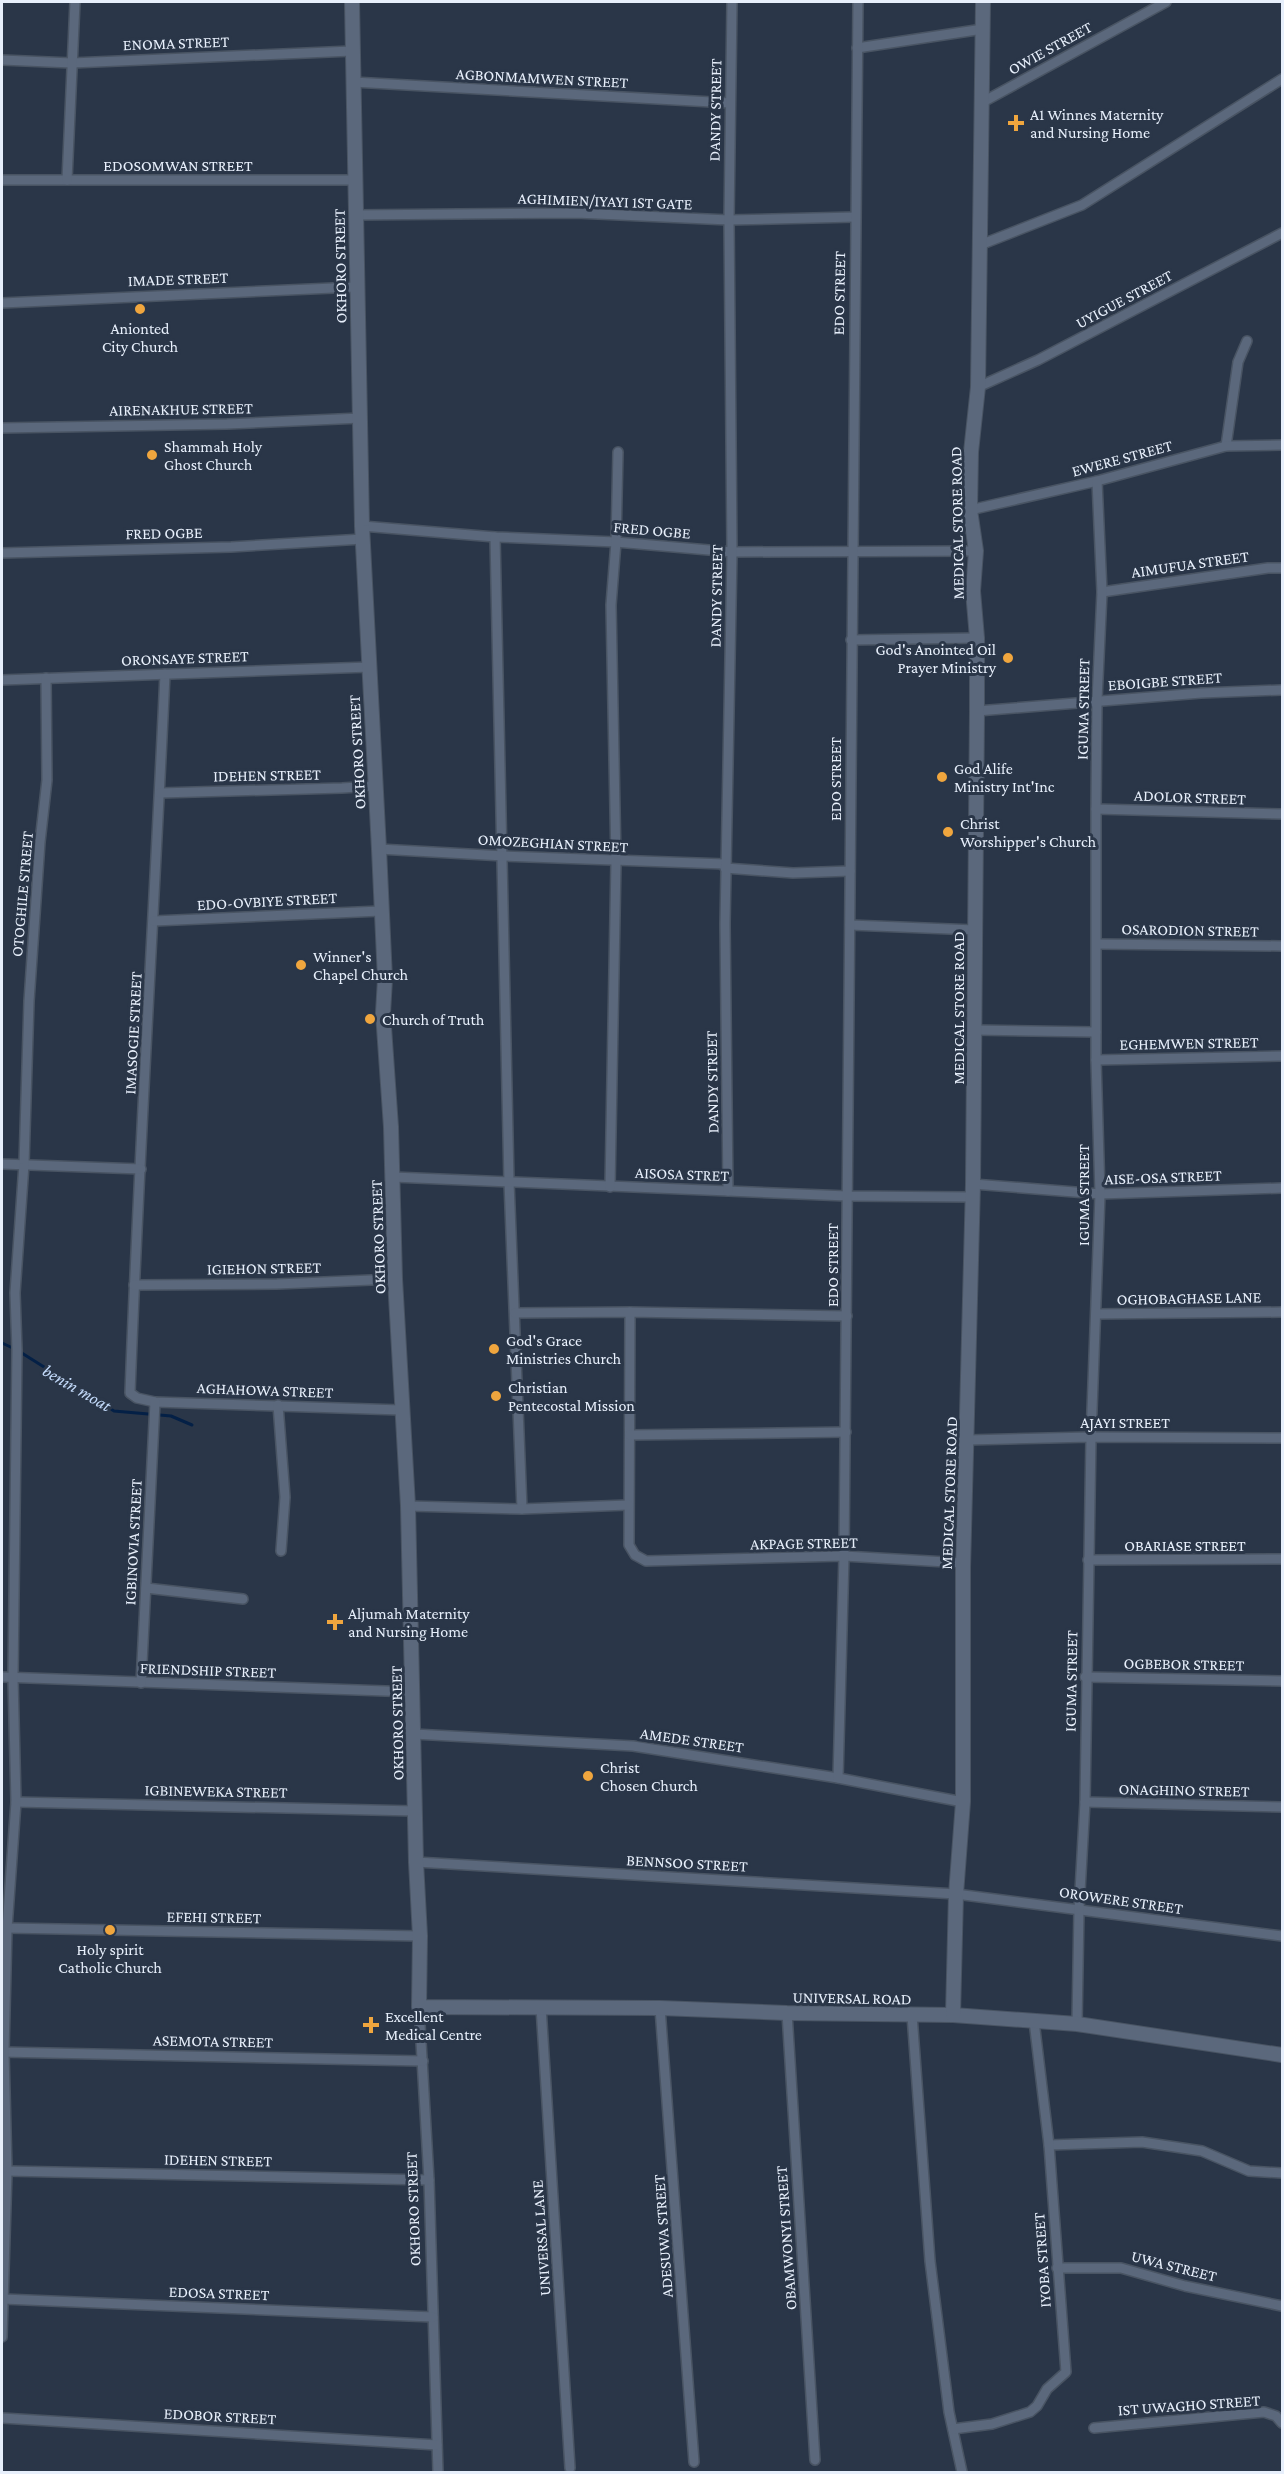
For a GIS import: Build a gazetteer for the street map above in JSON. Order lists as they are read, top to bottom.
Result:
{
  "streets": {
    "street": [
      "ENOMA STREET",
      "OWIE STREET",
      "AGBONMAMWEN STREET",
      "DANDY STREET",
      "EDOSOMWAN STREET",
      "AGHIMIEN/IYAYI 1ST GATE",
      "OKHORO STREET",
      "IMADE STREET",
      "EDO STREET",
      "UYIGUE STREET",
      "AIRENAKHUE STREET",
      "EWERE STREET",
      "MEDICAL STORE ROAD",
      "FRED OGBE",
      "AIMUFUA STREET",
      "ORONSAYE STREET",
      "EBOIGBE STREET",
      "IGUMA STREET",
      "IDEHEN STREET",
      "ADOLOR STREET",
      "OMOZEGHIAN STREET",
      "OTOGHILE STREET",
      "EDO-OVBIYE STREET",
      "OSARODION STREET",
      "IMASOGIE STREET",
      "EGHEMWEN STREET",
      "AISOSA STRET",
      "AISE-OSA STREET",
      "IGIEHON STREET",
      "OGHOBAGHASE LANE",
      "AGHAHOWA STREET",
      "AJAYI STREET",
      "IGBINOVIA STREET",
      "AKPAGE STREET",
      "OBARIASE STREET",
      "OGBEBOR STREET",
      "FRIENDSHIP STREET",
      "AMEDE STREET",
      "ONAGHINO STREET",
      "IGBINEWEKA STREET",
      "BENNSOO STREET",
      "OROWERE STREET",
      "EFEHI STREET",
      "UNIVERSAL ROAD",
      "ASEMOTA STREET",
      "ADESUWA STREET",
      "UNIVERSAL LANE",
      "OBAMWONYI STREET",
      "IYOBA STREET",
      "UWA STREET",
      "EDOSA STREET",
      "IST UWAGHO STREET",
      "EDOBOR STREET"
    ]
  },
  "crossings": [
    ["ENOMA STREET", "OKHORO STREET"],
    ["OWIE STREET", "MEDICAL STORE ROAD"],
    ["AGBONMAMWEN STREET", "DANDY STREET"],
    ["AGBONMAMWEN STREET", "OKHORO STREET"],
    ["DANDY STREET", "AGHIMIEN/IYAYI 1ST GATE"],
    ["DANDY STREET", "FRED OGBE"],
    ["DANDY STREET", "OMOZEGHIAN STREET"],
    ["DANDY STREET", "AISOSA STRET"],
    ["EDOSOMWAN STREET", "OKHORO STREET"],
    ["AGHIMIEN/IYAYI 1ST GATE", "OKHORO STREET"],
    ["AGHIMIEN/IYAYI 1ST GATE", "EDO STREET"],
    ["OKHORO STREET", "IMADE STREET"],
    ["OKHORO STREET", "AIRENAKHUE STREET"],
    ["OKHORO STREET", "FRED OGBE"],
    ["OKHORO STREET", "ORONSAYE STREET"],
    ["OKHORO STREET", "IDEHEN STREET"],
    ["OKHORO STREET", "OMOZEGHIAN STREET"],
    ["OKHORO STREET", "EDO-OVBIYE STREET"],
    ["OKHORO STREET", "AISOSA STRET"],
    ["OKHORO STREET", "IGIEHON STREET"],
    ["OKHORO STREET", "AGHAHOWA STREET"],
    ["OKHORO STREET", "FRIENDSHIP STREET"],
    ["OKHORO STREET", "AMEDE STREET"],
    ["OKHORO STREET", "IGBINEWEKA STREET"],
    ["OKHORO STREET", "BENNSOO STREET"],
    ["OKHORO STREET", "EFEHI STREET"],
    ["OKHORO STREET", "UNIVERSAL ROAD"],
    ["OKHORO STREET", "ASEMOTA STREET"],
    ["OKHORO STREET", "EDOSA STREET"],
    ["OKHORO STREET", "EDOBOR STREET"],
    ["EDO STREET", "FRED OGBE"],
    ["EDO STREET", "OMOZEGHIAN STREET"],
    ["EDO STREET", "AISOSA STRET"],
    ["EDO STREET", "AKPAGE STREET"],
    ["EDO STREET", "AMEDE STREET"],
    ["UYIGUE STREET", "MEDICAL STORE ROAD"],
    ["EWERE STREET", "MEDICAL STORE ROAD"],
    ["EWERE STREET", "IGUMA STREET"],
    ["MEDICAL STORE ROAD", "FRED OGBE"],
    ["MEDICAL STORE ROAD", "EBOIGBE STREET"],
    ["MEDICAL STORE ROAD", "EGHEMWEN STREET"],
    ["MEDICAL STORE ROAD", "AISOSA STRET"],
    ["MEDICAL STORE ROAD", "AISE-OSA STREET"],
    ["MEDICAL STORE ROAD", "AJAYI STREET"],
    ["MEDICAL STORE ROAD", "AKPAGE STREET"],
    ["MEDICAL STORE ROAD", "AMEDE STREET"],
    ["MEDICAL STORE ROAD", "BENNSOO STREET"],
    ["MEDICAL STORE ROAD", "OROWERE STREET"],
    ["MEDICAL STORE ROAD", "UNIVERSAL ROAD"],
    ["AIMUFUA STREET", "IGUMA STREET"],
    ["ORONSAYE STREET", "OTOGHILE STREET"],
    ["ORONSAYE STREET", "IMASOGIE STREET"],
    ["EBOIGBE STREET", "IGUMA STREET"],
    ["IGUMA STREET", "ADOLOR STREET"],
    ["IGUMA STREET", "OSARODION STREET"],
    ["IGUMA STREET", "EGHEMWEN STREET"],
    ["IGUMA STREET", "AISE-OSA STREET"],
    ["IGUMA STREET", "OGHOBAGHASE LANE"],
    ["IGUMA STREET", "AJAYI STREET"],
    ["IGUMA STREET", "OBARIASE STREET"],
    ["IGUMA STREET", "OGBEBOR STREET"],
    ["IGUMA STREET", "ONAGHINO STREET"],
    ["IGUMA STREET", "OROWERE STREET"],
    ["IGUMA STREET", "UNIVERSAL ROAD"],
    ["IDEHEN STREET", "OTOGHILE STREET"],
    ["IDEHEN STREET", "IMASOGIE STREET"],
    ["OTOGHILE STREET", "FRIENDSHIP STREET"],
    ["OTOGHILE STREET", "IGBINEWEKA STREET"],
    ["OTOGHILE STREET", "EFEHI STREET"],
    ["OTOGHILE STREET", "ASEMOTA STREET"],
    ["OTOGHILE STREET", "EDOSA STREET"],
    ["EDO-OVBIYE STREET", "IMASOGIE STREET"],
    ["IMASOGIE STREET", "IGIEHON STREET"],
    ["IMASOGIE STREET", "AGHAHOWA STREET"],
    ["AISOSA STRET", "AISE-OSA STREET"],
    ["AGHAHOWA STREET", "IGBINOVIA STREET"],
    ["IGBINOVIA STREET", "FRIENDSHIP STREET"],
    ["BENNSOO STREET", "OROWERE STREET"],
    ["UNIVERSAL ROAD", "ADESUWA STREET"],
    ["UNIVERSAL ROAD", "UNIVERSAL LANE"],
    ["UNIVERSAL ROAD", "OBAMWONYI STREET"],
    ["UNIVERSAL ROAD", "IYOBA STREET"],
    ["IYOBA STREET", "UWA STREET"]
  ],
  "water": ["benin moat"],
  "places": {
    "health": ["A1 Winnes Maternity and Nursing Home", "Aljumah Maternity and Nursing Home", "Excellent Medical Centre"],
    "other": [
      "Anionted City Church",
      "Shammah Holy Ghost Church",
      "God's Anointed Oil Prayer Ministry",
      "God Alife Ministry Int'Inc",
      "Christ Worshipper's Church",
      "Winner's Chapel Church",
      "Church of Truth",
      "God's Grace Ministries Church",
      "Christian Pentecostal Mission",
      "Christ Chosen Church",
      "Holy spirit Catholic Church"
    ]
  }
}
